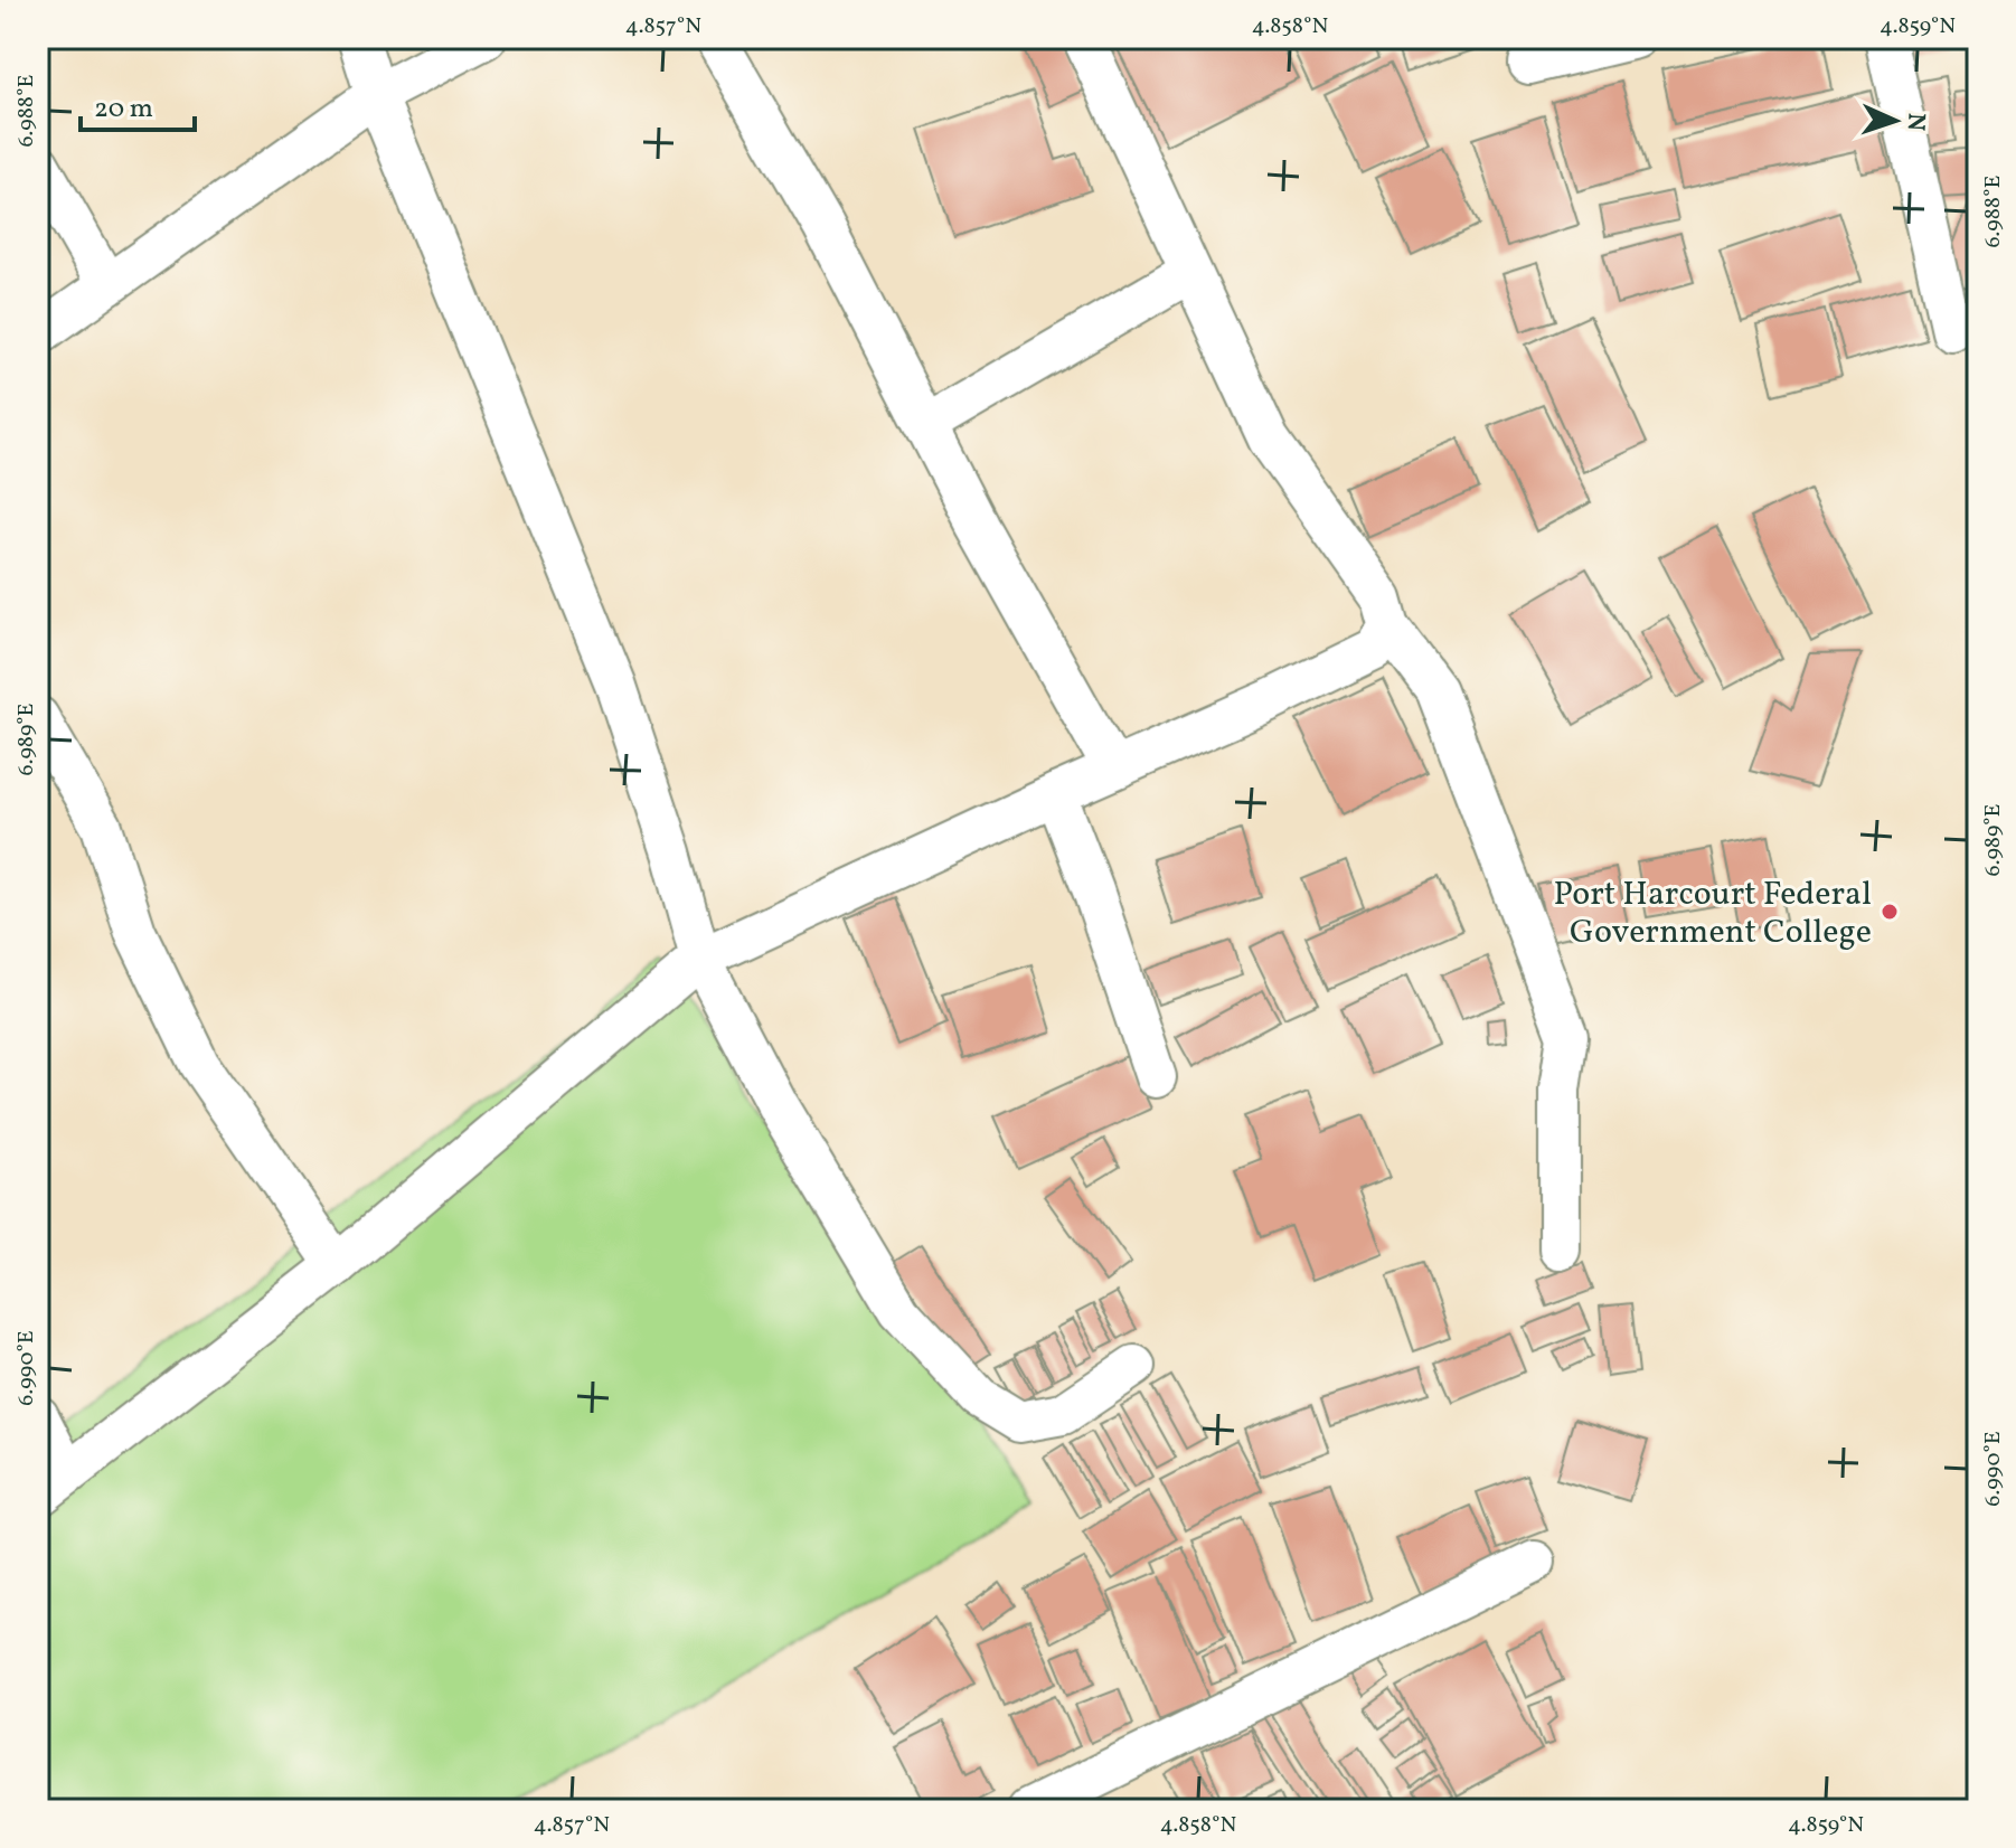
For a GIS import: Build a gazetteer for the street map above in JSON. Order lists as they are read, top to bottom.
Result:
{
  "places": ["Port Harcourt Federal Government College"],
  "scale_bar": "20 m",
  "north": "right",
  "coordinates": [
    "4.857°N",
    "4.858°N",
    "4.859°N",
    "6.988°E",
    "6.989°E",
    "6.990°E"
  ]
}
